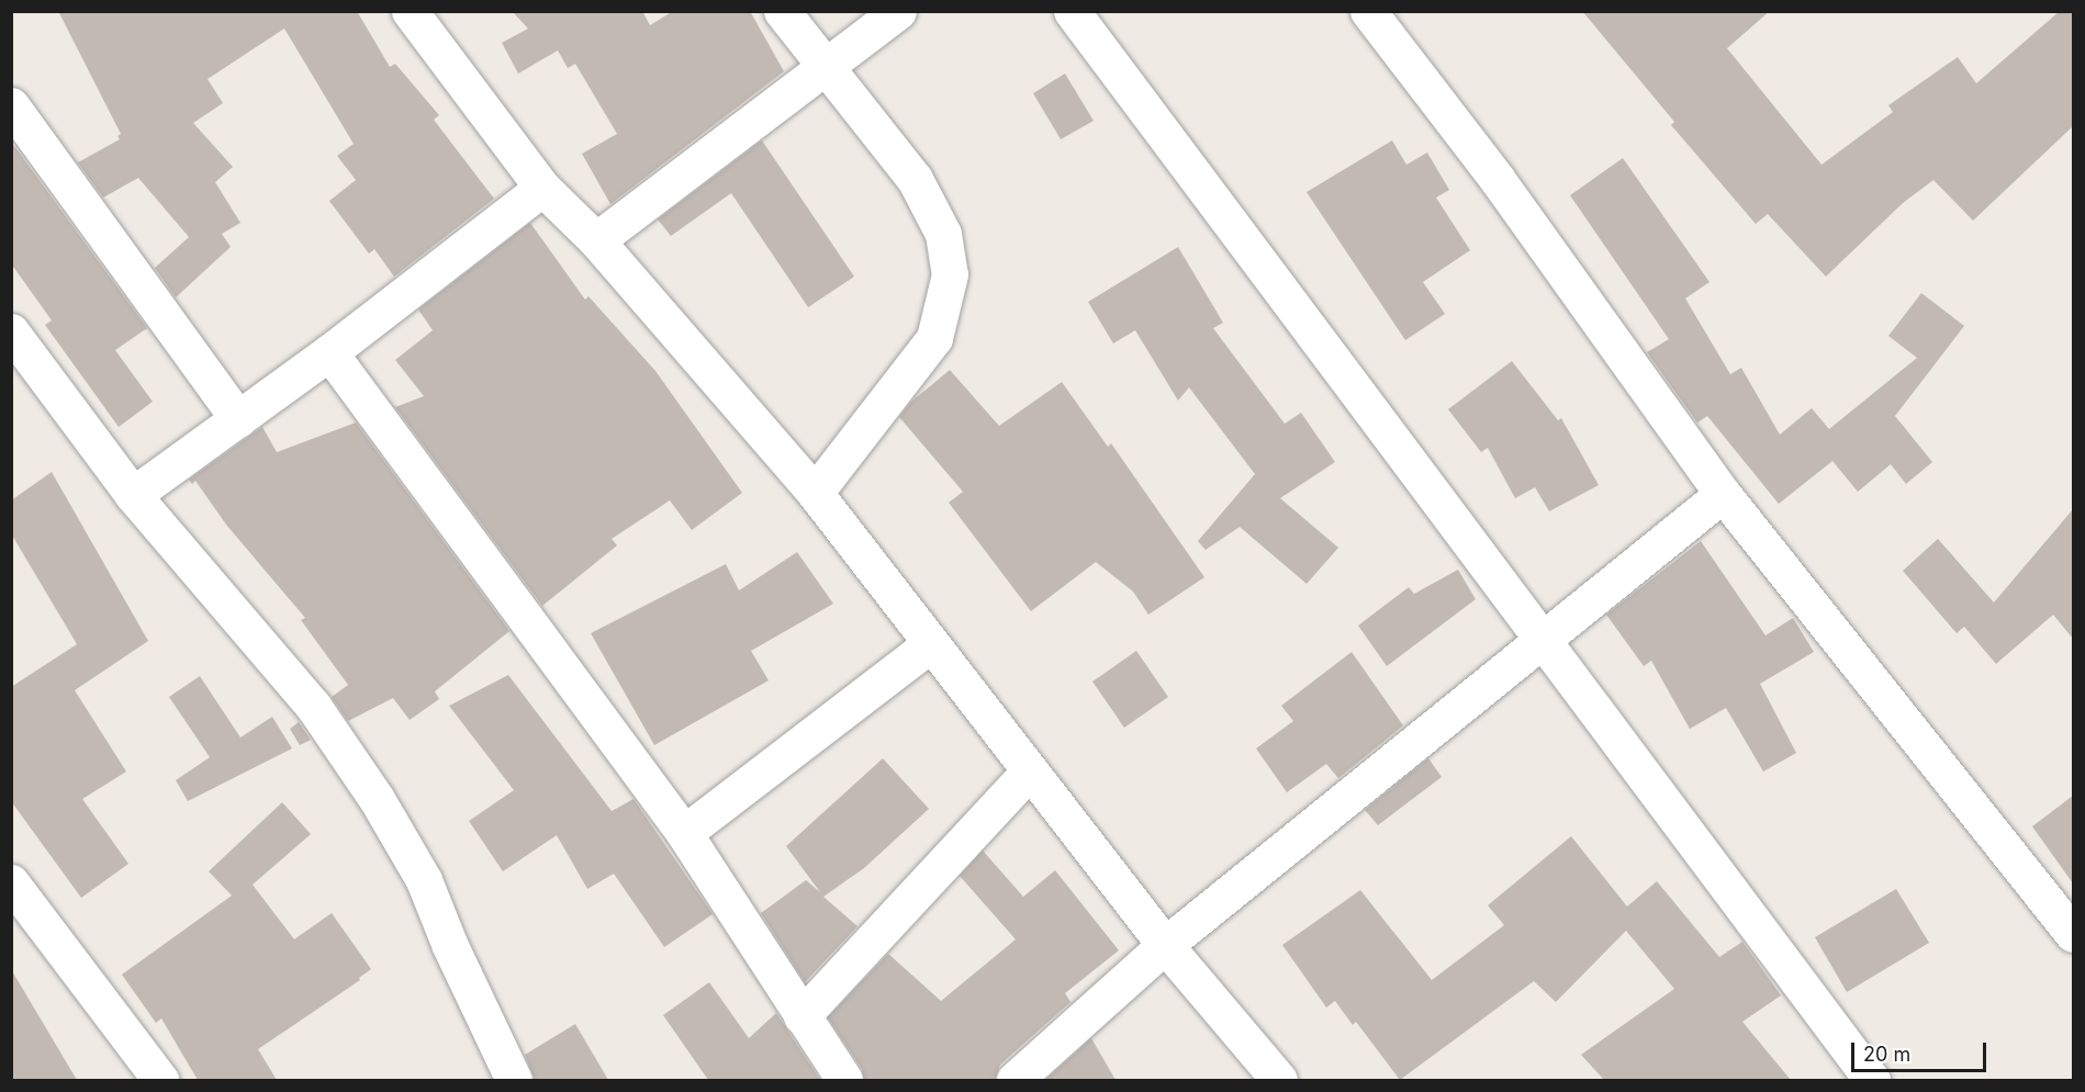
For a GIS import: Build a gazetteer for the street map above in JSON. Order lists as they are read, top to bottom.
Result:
{
  "scale_bar": "20 m"
}
